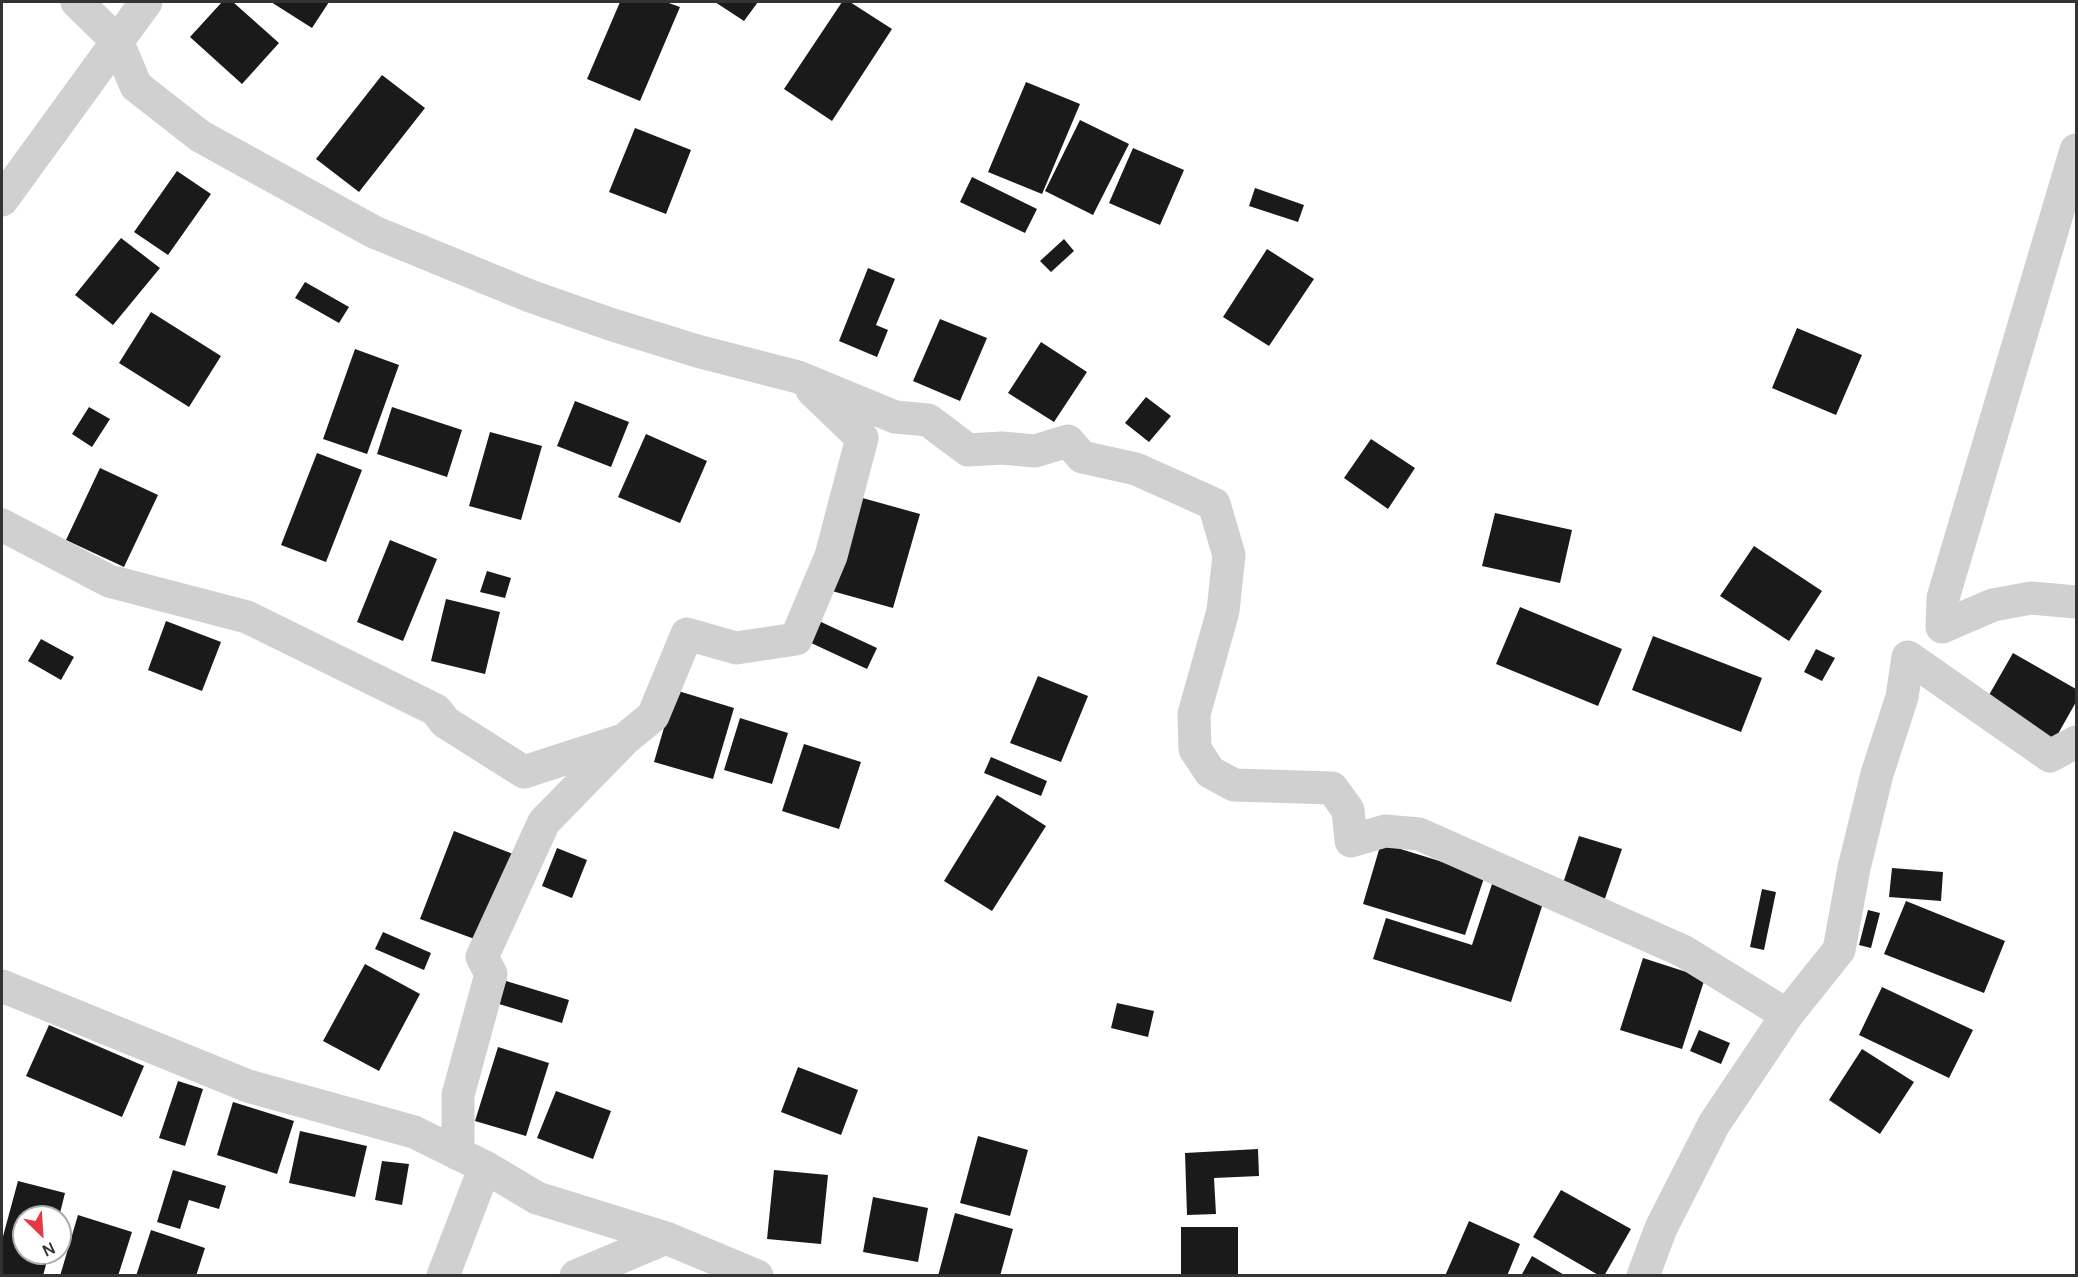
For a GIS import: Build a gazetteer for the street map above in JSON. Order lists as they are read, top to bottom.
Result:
{
  "north": "bottom right"
}
